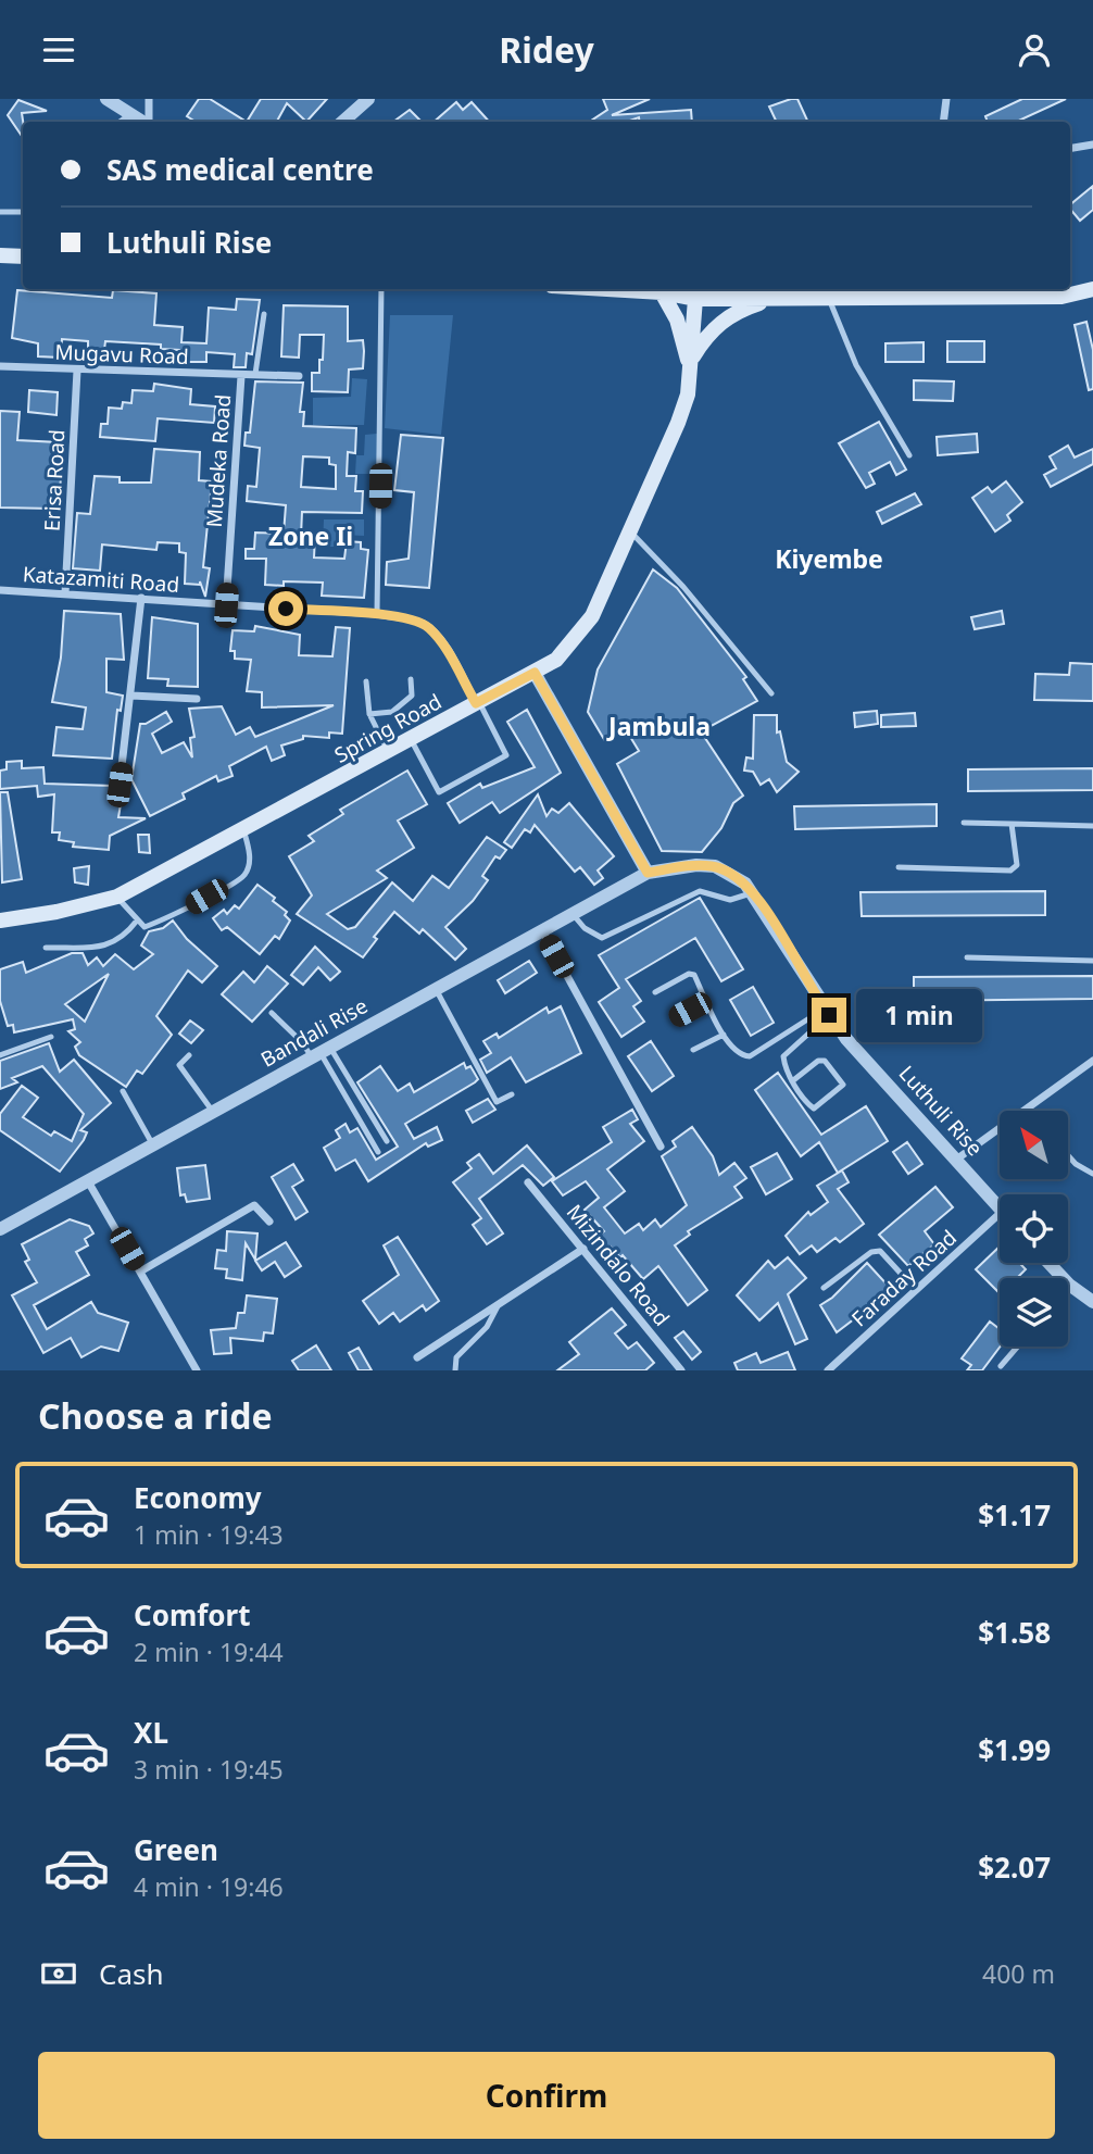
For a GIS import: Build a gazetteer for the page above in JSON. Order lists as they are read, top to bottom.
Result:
{
  "streets": {
    "main road": ["Spring Road"],
    "street": [
      "Mugavu Road",
      "Mudeka Road",
      "Erisa Road",
      "Katazamiti Road",
      "Bandali Rise",
      "Luthuli Rise",
      "Mizindalo Road",
      "Faraday Road"
    ]
  },
  "crossings": [
    ["Mugavu Road", "Mudeka Road"],
    ["Mugavu Road", "Erisa Road"],
    ["Mudeka Road", "Katazamiti Road"],
    ["Erisa Road", "Katazamiti Road"],
    ["Katazamiti Road", "Spring Road"],
    ["Bandali Rise", "Luthuli Rise"]
  ],
  "districts": ["Zone Ii", "Kiyembe", "Jambula"],
  "north": "top left",
  "page": {
    "header": "Ridey",
    "banner": ["SAS medical centre", "Luthuli Rise"],
    "bubble": "1 min",
    "heading": "Choose a ride",
    "list": [
      {
        "name": "Economy",
        "note": "1 min · 19:43",
        "value": "$1.17"
      },
      {
        "name": "Comfort",
        "note": "2 min · 19:44",
        "value": "$1.58"
      },
      {
        "name": "XL",
        "note": "3 min · 19:45",
        "value": "$1.99"
      },
      {
        "name": "Green",
        "note": "4 min · 19:46",
        "value": "$2.07"
      }
    ],
    "pay": ["Cash", "400 m"],
    "buttons": "Confirm"
  }
}
